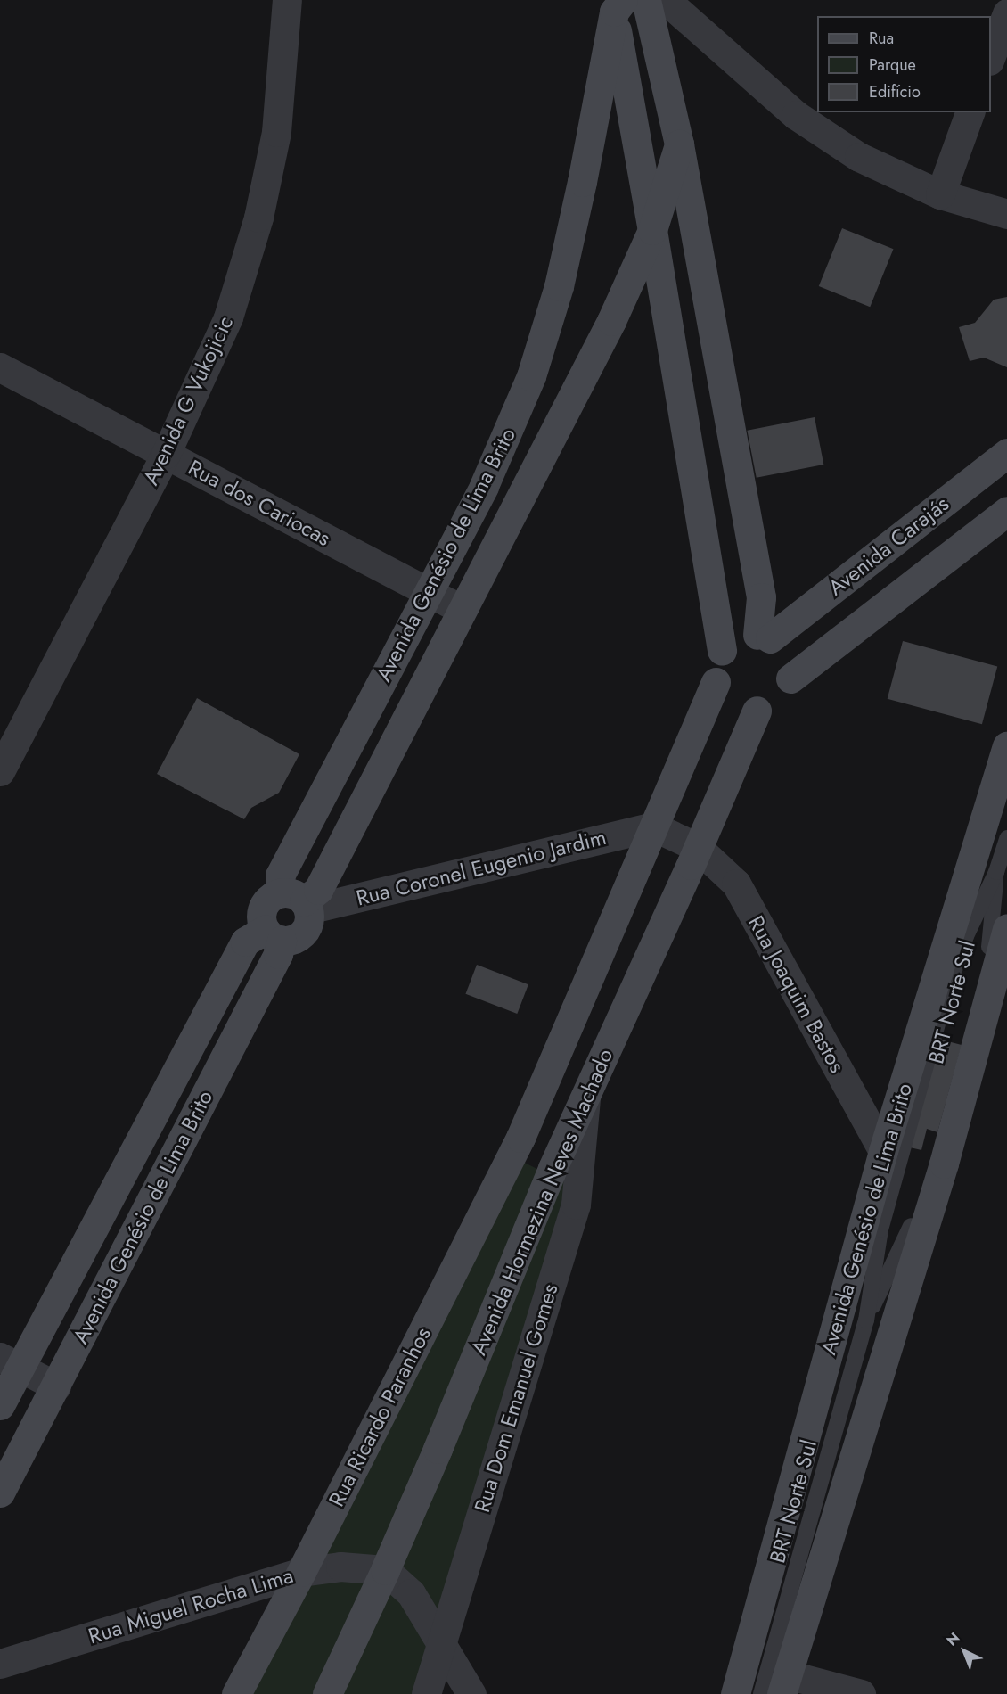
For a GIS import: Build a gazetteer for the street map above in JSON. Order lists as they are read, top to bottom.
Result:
{
  "streets": {
    "main road": [
      "Avenida Carajás",
      "Avenida Genésio de Lima Brito",
      "Avenida Hormezina Neves Machado",
      "Rua Ricardo Paranhos"
    ],
    "street": [
      "Avenida G Vukojicic",
      "Rua dos Cariocas",
      "Rua Coronel Eugenio Jardim",
      "Rua Joaquim Bastos",
      "Rua Dom Emanuel Gomes",
      "Rua Miguel Rocha Lima"
    ],
    "lane": ["BRT Norte Sul"]
  },
  "crossings": [
    ["Avenida G Vukojicic", "Rua dos Cariocas"],
    ["Rua dos Cariocas", "Avenida Genésio de Lima Brito"],
    ["Avenida Carajás", "Avenida Hormezina Neves Machado"],
    ["Avenida Genésio de Lima Brito", "Rua Coronel Eugenio Jardim"],
    ["Avenida Genésio de Lima Brito", "Rua Joaquim Bastos"],
    ["Rua Coronel Eugenio Jardim", "Rua Joaquim Bastos"],
    ["Rua Coronel Eugenio Jardim", "Avenida Hormezina Neves Machado"],
    ["Rua Joaquim Bastos", "Avenida Hormezina Neves Machado"],
    ["Avenida Hormezina Neves Machado", "Rua Dom Emanuel Gomes"],
    ["Avenida Hormezina Neves Machado", "Rua Ricardo Paranhos"],
    ["Avenida Hormezina Neves Machado", "Rua Miguel Rocha Lima"],
    ["Rua Ricardo Paranhos", "Rua Miguel Rocha Lima"]
  ],
  "legend": ["Rua", "Parque", "Edifício"],
  "north": "top left"
}
